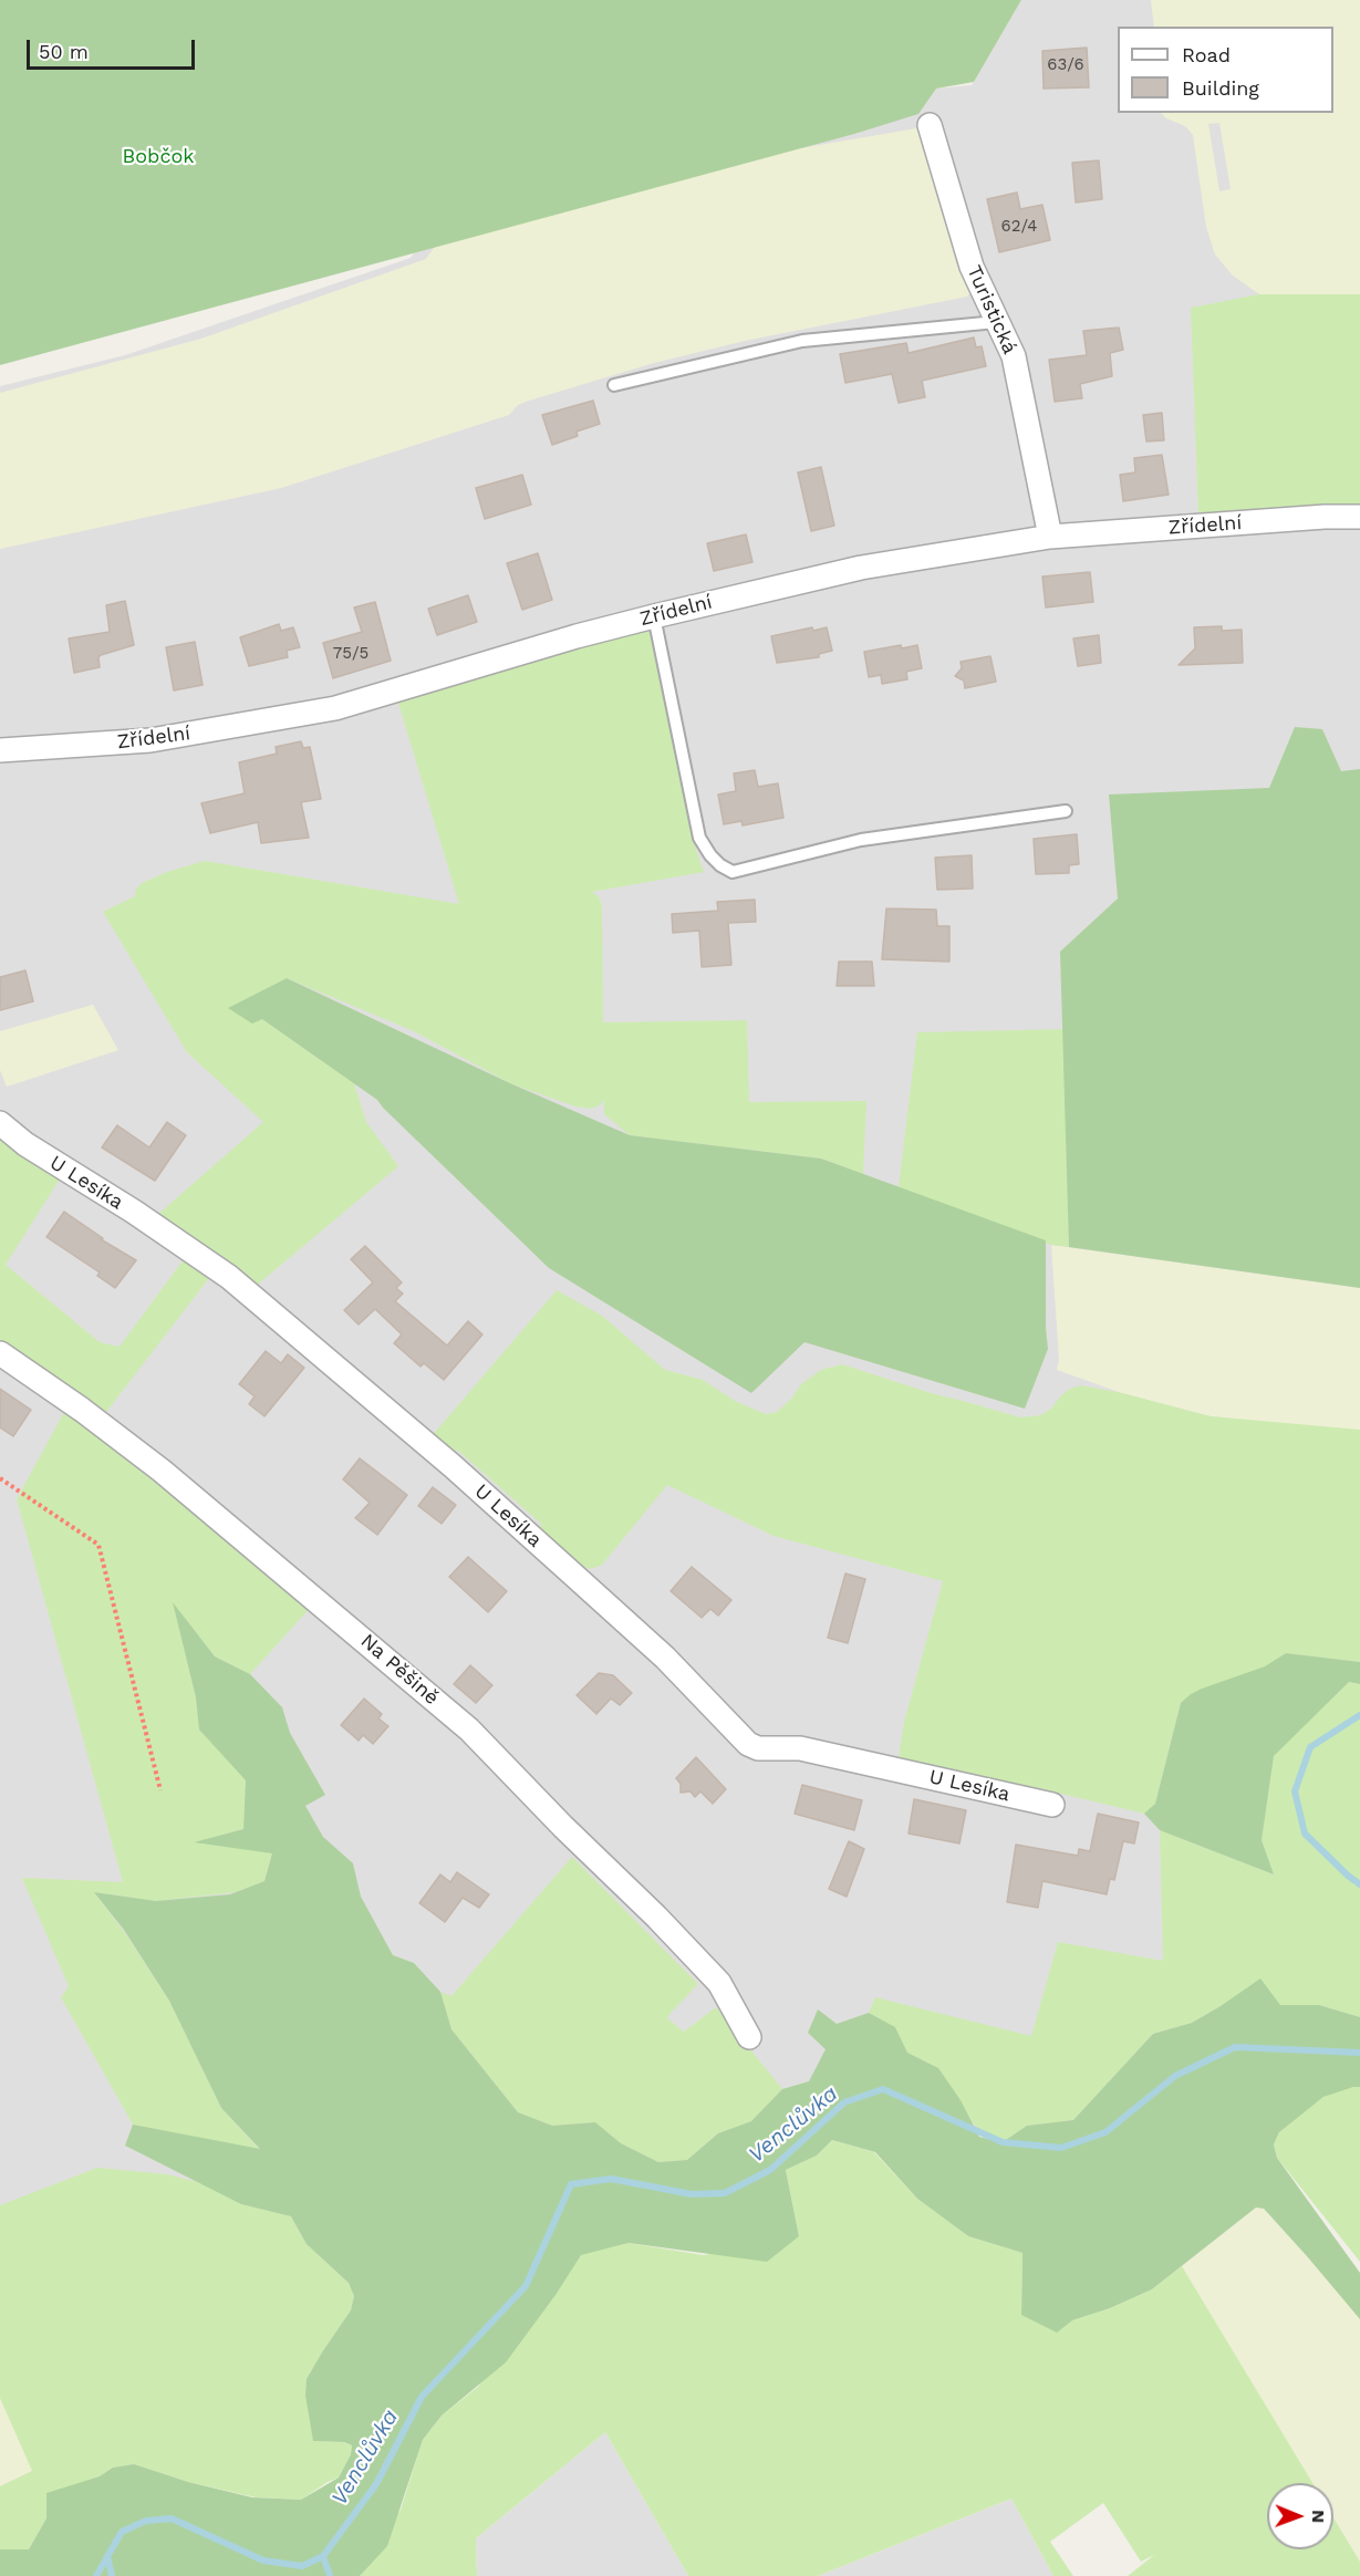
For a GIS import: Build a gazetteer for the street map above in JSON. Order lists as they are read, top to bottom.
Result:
{
  "streets": {
    "street": [
      "Turistická",
      "Zřídelní",
      "U Lesíka",
      "Na Pěšině"
    ]
  },
  "crossings": [
    ["Turistická", "Zřídelní"]
  ],
  "water": ["Venclůvka"],
  "parks": ["Bobčok"],
  "house_numbers": ["63/6", "62/4", "75/5"],
  "legend": ["Road", "Building"],
  "scale_bar": "50 m",
  "north": "right"
}
